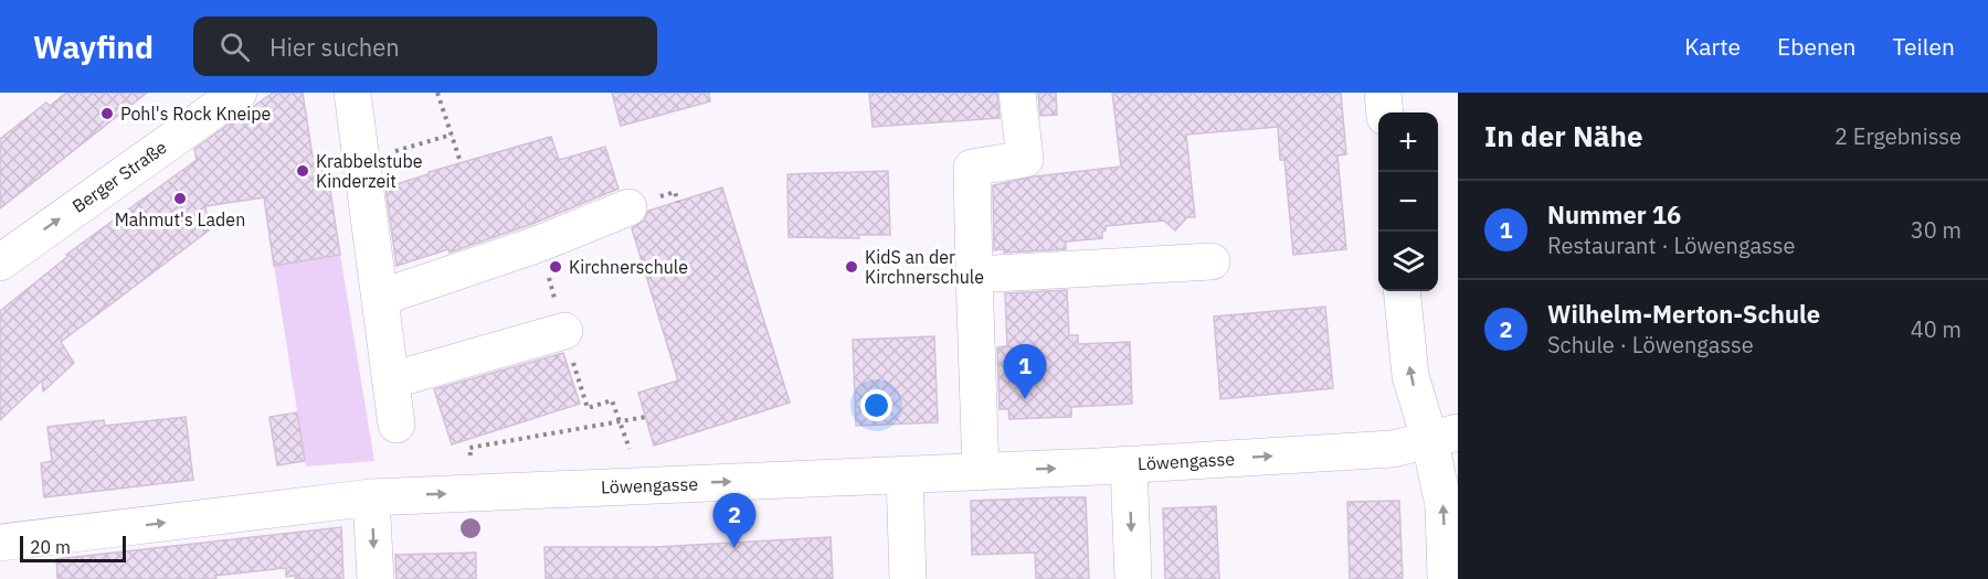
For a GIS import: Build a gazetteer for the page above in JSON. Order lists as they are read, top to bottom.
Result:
{
  "streets": {
    "street": ["Berger Straße", "Löwengasse"]
  },
  "one_way": ["Berger Straße"],
  "places": [
    "Pohl's Rock Kneipe",
    "Krabbelstube Kinderzeit",
    "Mahmut's Laden",
    "Kirchnerschule",
    "KidS an der Kirchnerschule"
  ],
  "scale_bar": "20 m",
  "page": {
    "header": "Wayfind",
    "search": "Hier suchen",
    "nav": ["Karte", "Ebenen", "Teilen"],
    "heading": ["In der Nähe", "2 Ergebnisse"],
    "map_buttons": ["+", "−"],
    "list": [
      {
        "mark": "1",
        "name": "Nummer 16",
        "note": "Restaurant · Löwengasse",
        "value": "30 m"
      },
      {
        "mark": "2",
        "name": "Wilhelm-Merton-Schule",
        "note": "Schule · Löwengasse",
        "value": "40 m"
      }
    ],
    "pins": ["1", "2"],
    "scale": "20 m"
  }
}
